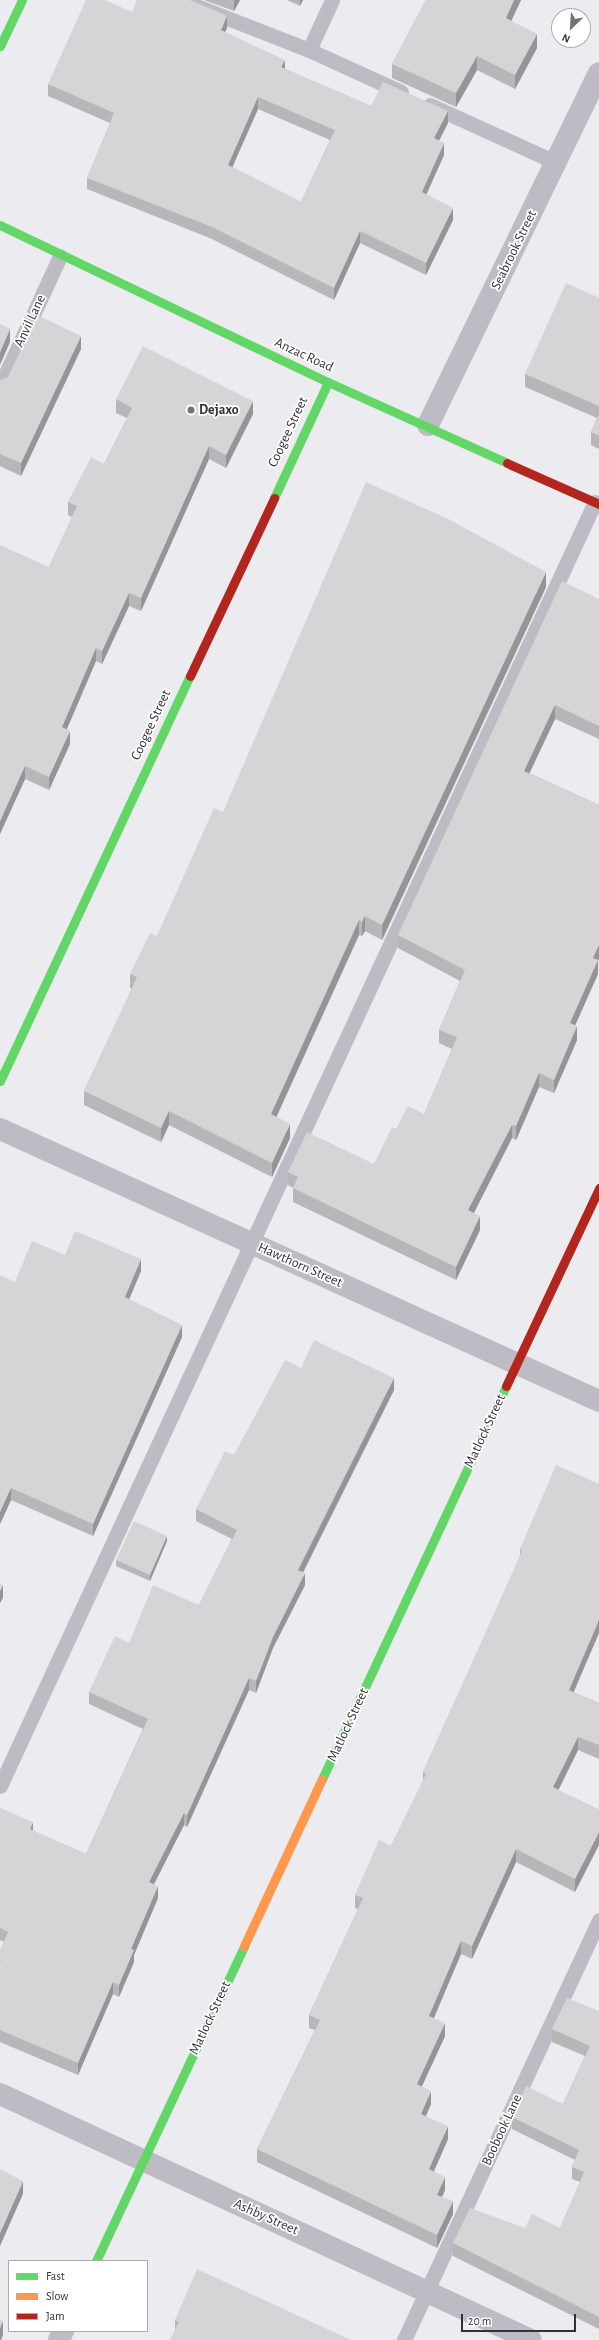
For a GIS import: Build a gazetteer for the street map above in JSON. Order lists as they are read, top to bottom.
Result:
{
  "streets": {
    "street": [
      "Seabrook Street",
      "Anzac Road",
      "Coogee Street",
      "Hawthorn Street",
      "Matlock Street",
      "Ashby Street"
    ],
    "lane": ["Anvil Lane", "Boobook Lane"]
  },
  "crossings": [
    ["Seabrook Street", "Anzac Road"],
    ["Anvil Lane", "Anzac Road"],
    ["Anzac Road", "Coogee Street"],
    ["Hawthorn Street", "Matlock Street"],
    ["Matlock Street", "Ashby Street"],
    ["Boobook Lane", "Ashby Street"]
  ],
  "places": ["Dejaxo"],
  "legend": ["Fast", "Slow", "Jam"],
  "scale_bar": "20 m",
  "north": "bottom left"
}
